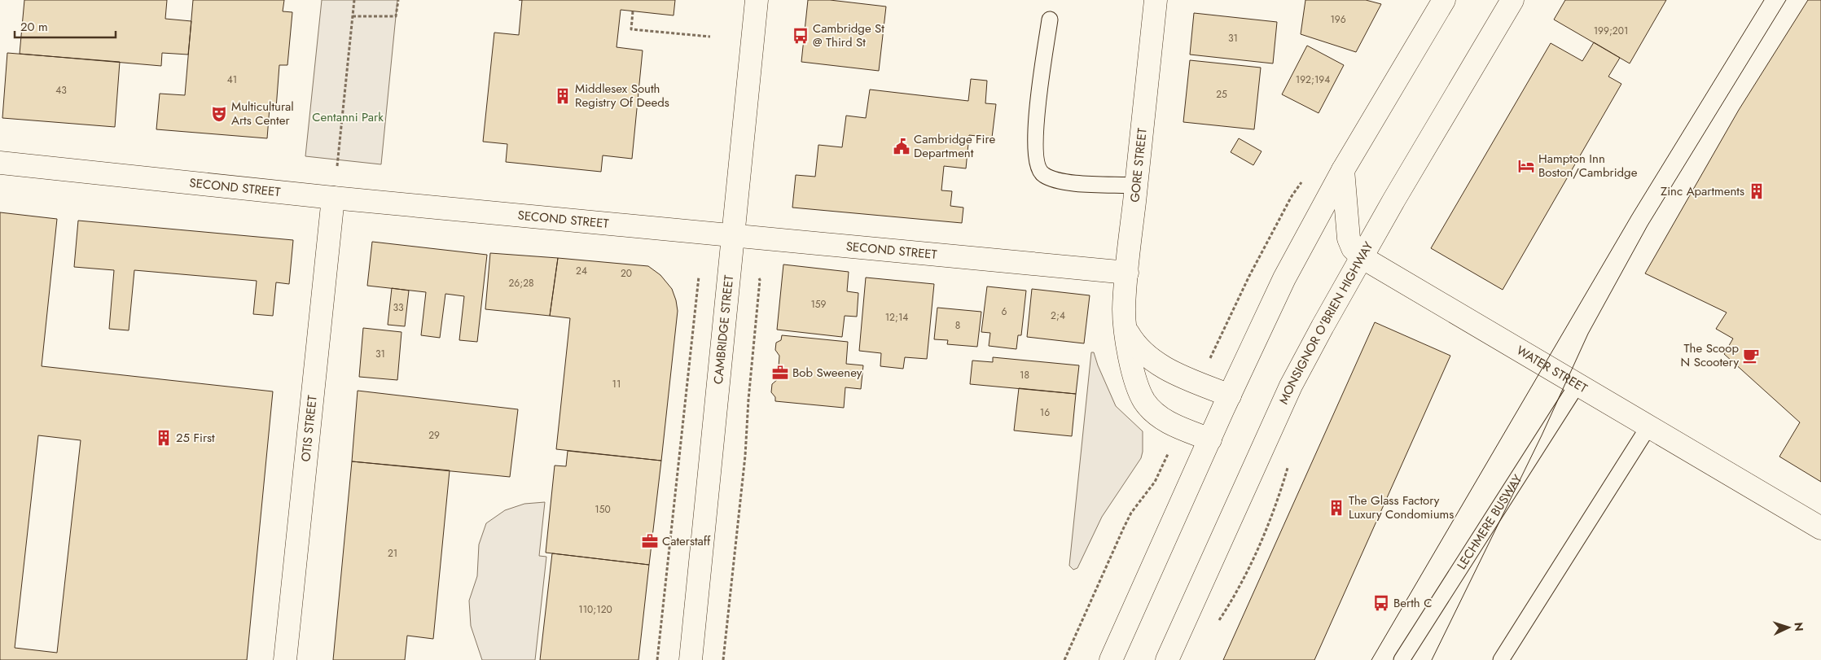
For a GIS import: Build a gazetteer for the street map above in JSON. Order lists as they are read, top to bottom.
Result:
{
  "streets": {
    "main road": [
      "GORE STREET",
      "SECOND STREET",
      "MONSIGNOR O'BRIEN HIGHWAY",
      "CAMBRIDGE STREET",
      "WATER STREET",
      "OTIS STREET"
    ],
    "lane": ["LECHMERE BUSWAY"]
  },
  "crossings": [
    ["GORE STREET", "SECOND STREET"],
    ["SECOND STREET", "CAMBRIDGE STREET"],
    ["SECOND STREET", "OTIS STREET"],
    ["MONSIGNOR O'BRIEN HIGHWAY", "WATER STREET"],
    ["WATER STREET", "LECHMERE BUSWAY"]
  ],
  "parks": ["Centanni Park"],
  "places": {
    "bus stop": ["Cambridge St @ Third St", "Berth C"],
    "building": [
      "Middlesex South Registry Of Deeds",
      "Zinc Apartments",
      "25 First",
      "The Glass Factory Luxury Condomiums"
    ],
    "theatre": ["Multicultural Arts Center"],
    "public building": ["Cambridge Fire Department"],
    "hotel": ["Hampton Inn Boston/Cambridge"],
    "cafe": ["The Scoop N Scootery"],
    "office": ["Bob Sweeney", "Caterstaff"]
  },
  "house_numbers": [
    "196",
    "199;201",
    "31",
    "41",
    "192;194",
    "43",
    "25",
    "24",
    "20",
    "26;28",
    "159",
    "33",
    "6",
    "2;4",
    "12;14",
    "8",
    "31",
    "18",
    "11",
    "16",
    "29",
    "150",
    "21",
    "110;120"
  ],
  "scale_bar": "20 m",
  "north": "right"
}
